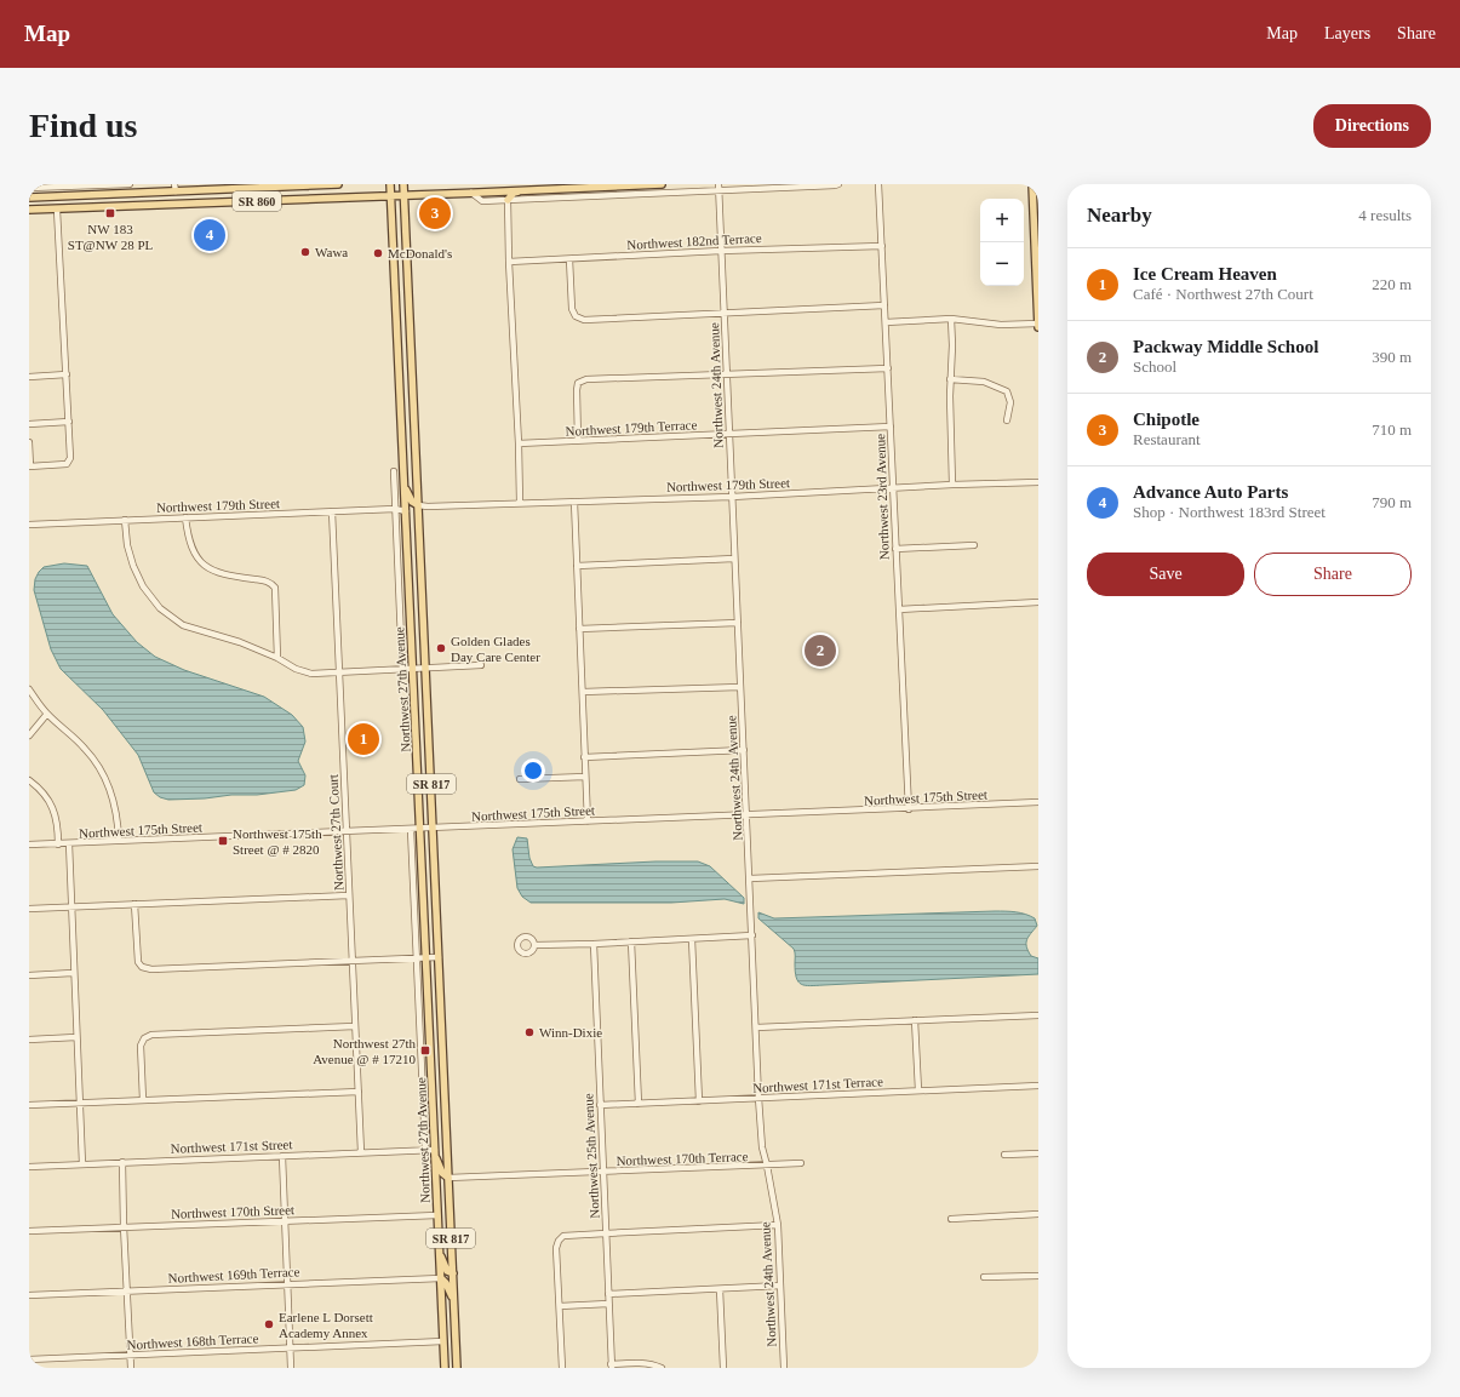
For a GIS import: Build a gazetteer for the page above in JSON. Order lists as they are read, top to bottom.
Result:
{
  "streets": {
    "main road": ["SR 860", "Northwest 27th Avenue", "SR 817"],
    "street": [
      "Northwest 182nd Terrace",
      "Northwest 24th Avenue",
      "Northwest 179th Terrace",
      "Northwest 179th Street",
      "Northwest 23rd Avenue",
      "Northwest 175th Street",
      "Northwest 27th Court",
      "Northwest 171st Terrace",
      "Northwest 171st Street",
      "Northwest 25th Avenue",
      "Northwest 170th Terrace",
      "Northwest 170th Street",
      "Northwest 169th Terrace",
      "Northwest 168th Terrace"
    ]
  },
  "crossings": [
    ["SR 860", "Northwest 27th Avenue"],
    ["Northwest 182nd Terrace", "Northwest 24th Avenue"],
    ["Northwest 182nd Terrace", "Northwest 23rd Avenue"],
    ["Northwest 24th Avenue", "Northwest 179th Terrace"],
    ["Northwest 24th Avenue", "Northwest 179th Street"],
    ["Northwest 24th Avenue", "Northwest 175th Street"],
    ["Northwest 24th Avenue", "Northwest 171st Terrace"],
    ["Northwest 24th Avenue", "Northwest 170th Terrace"],
    ["Northwest 179th Terrace", "Northwest 23rd Avenue"],
    ["Northwest 179th Street", "Northwest 23rd Avenue"],
    ["Northwest 179th Street", "Northwest 27th Avenue"],
    ["Northwest 179th Street", "Northwest 27th Court"],
    ["Northwest 23rd Avenue", "Northwest 175th Street"],
    ["Northwest 27th Avenue", "Northwest 175th Street"],
    ["Northwest 27th Avenue", "Northwest 171st Street"],
    ["Northwest 27th Avenue", "Northwest 170th Terrace"],
    ["Northwest 27th Avenue", "Northwest 170th Street"],
    ["Northwest 27th Avenue", "Northwest 169th Terrace"],
    ["Northwest 27th Avenue", "Northwest 168th Terrace"],
    ["Northwest 175th Street", "Northwest 27th Court"],
    ["Northwest 27th Court", "Northwest 171st Street"],
    ["Northwest 171st Terrace", "Northwest 25th Avenue"],
    ["Northwest 25th Avenue", "Northwest 170th Terrace"]
  ],
  "places": {
    "transit": ["NW 183 ST@NW 28 PL", "Northwest 175th Street @ # 2820", "Northwest 27th Avenue @ # 17210"],
    "other": [
      "Wawa",
      "McDonald's",
      "Golden Glades Day Care Center",
      "Winn-Dixie",
      "Earlene L Dorsett Academy Annex"
    ]
  },
  "page": {
    "header": "Map",
    "nav": ["Map", "Layers", "Share"],
    "buttons": [
      "Directions",
      ["Save", "Share"]
    ],
    "title": "Find us",
    "heading": ["Nearby", "4 results"],
    "pins": [
      "3",
      "4",
      "2",
      "1"
    ],
    "map_buttons": ["+", "−"],
    "list": [
      {
        "mark": "1",
        "name": "Ice Cream Heaven",
        "note": "Café · Northwest 27th Court",
        "value": "220 m"
      },
      {
        "mark": "2",
        "name": "Packway Middle School",
        "note": "School",
        "value": "390 m"
      },
      {
        "mark": "3",
        "name": "Chipotle",
        "note": "Restaurant",
        "value": "710 m"
      },
      {
        "mark": "4",
        "name": "Advance Auto Parts",
        "note": "Shop · Northwest 183rd Street",
        "value": "790 m"
      }
    ]
  }
}
